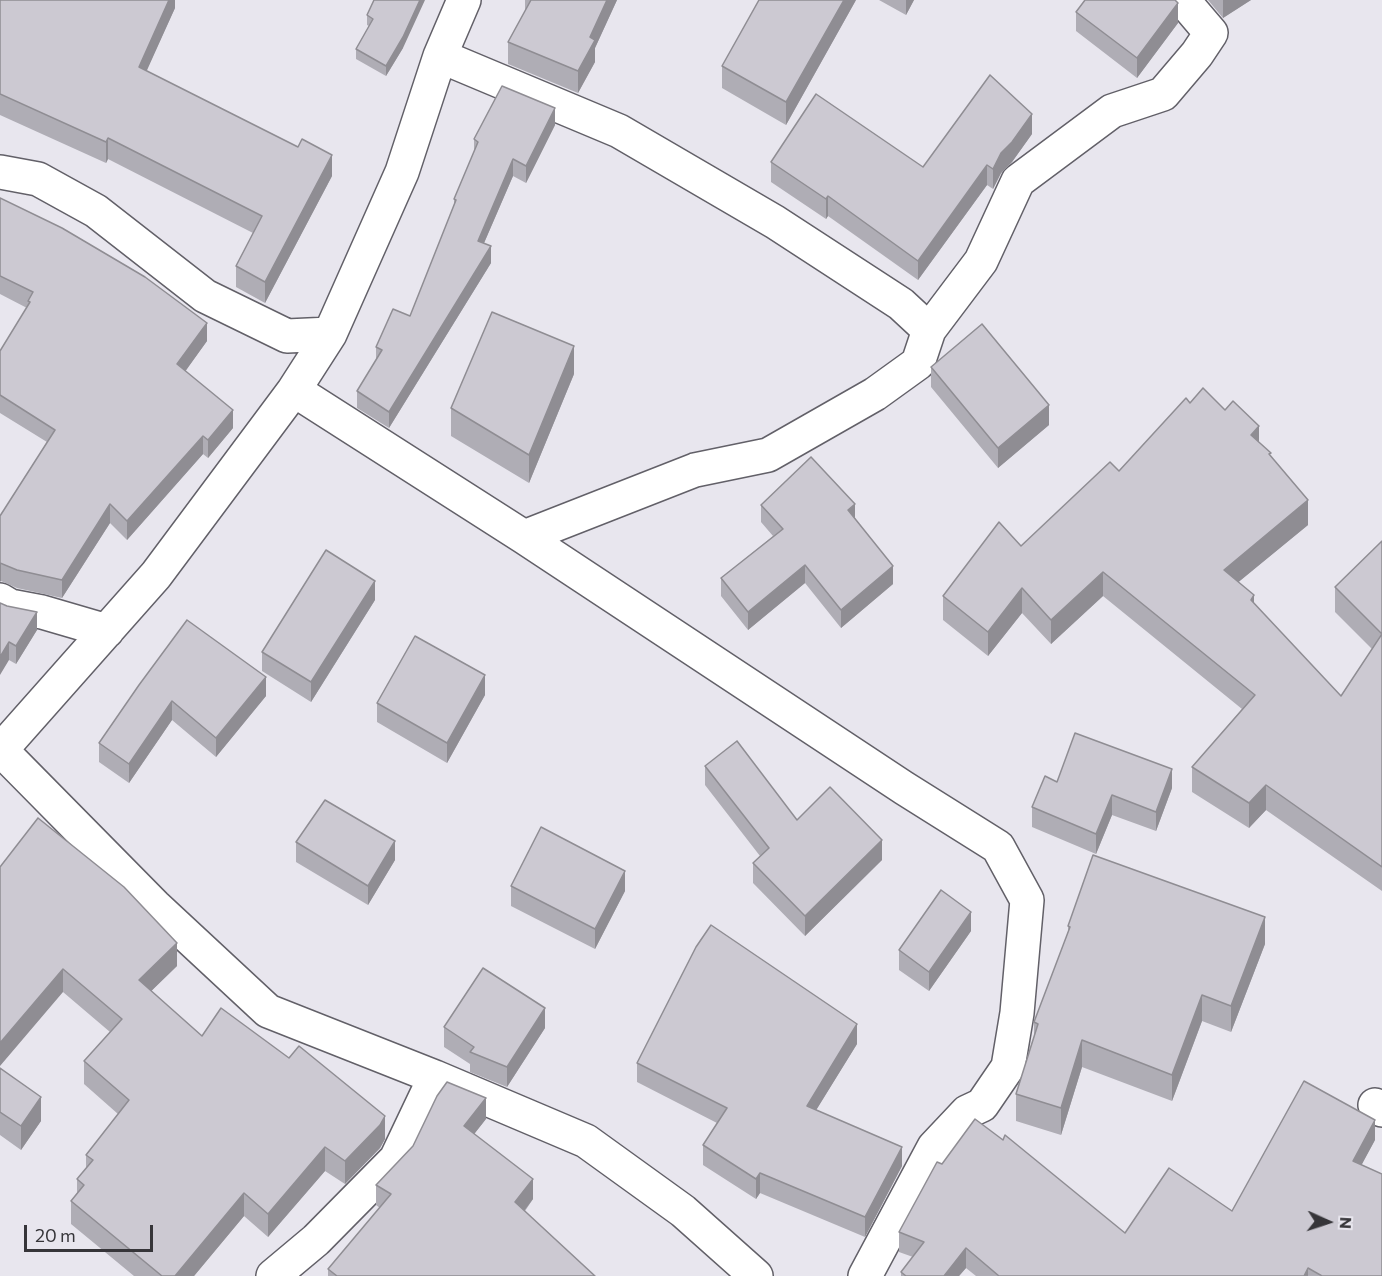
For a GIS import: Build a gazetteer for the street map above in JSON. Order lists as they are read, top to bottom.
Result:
{
  "scale_bar": "20 m",
  "north": "right"
}
